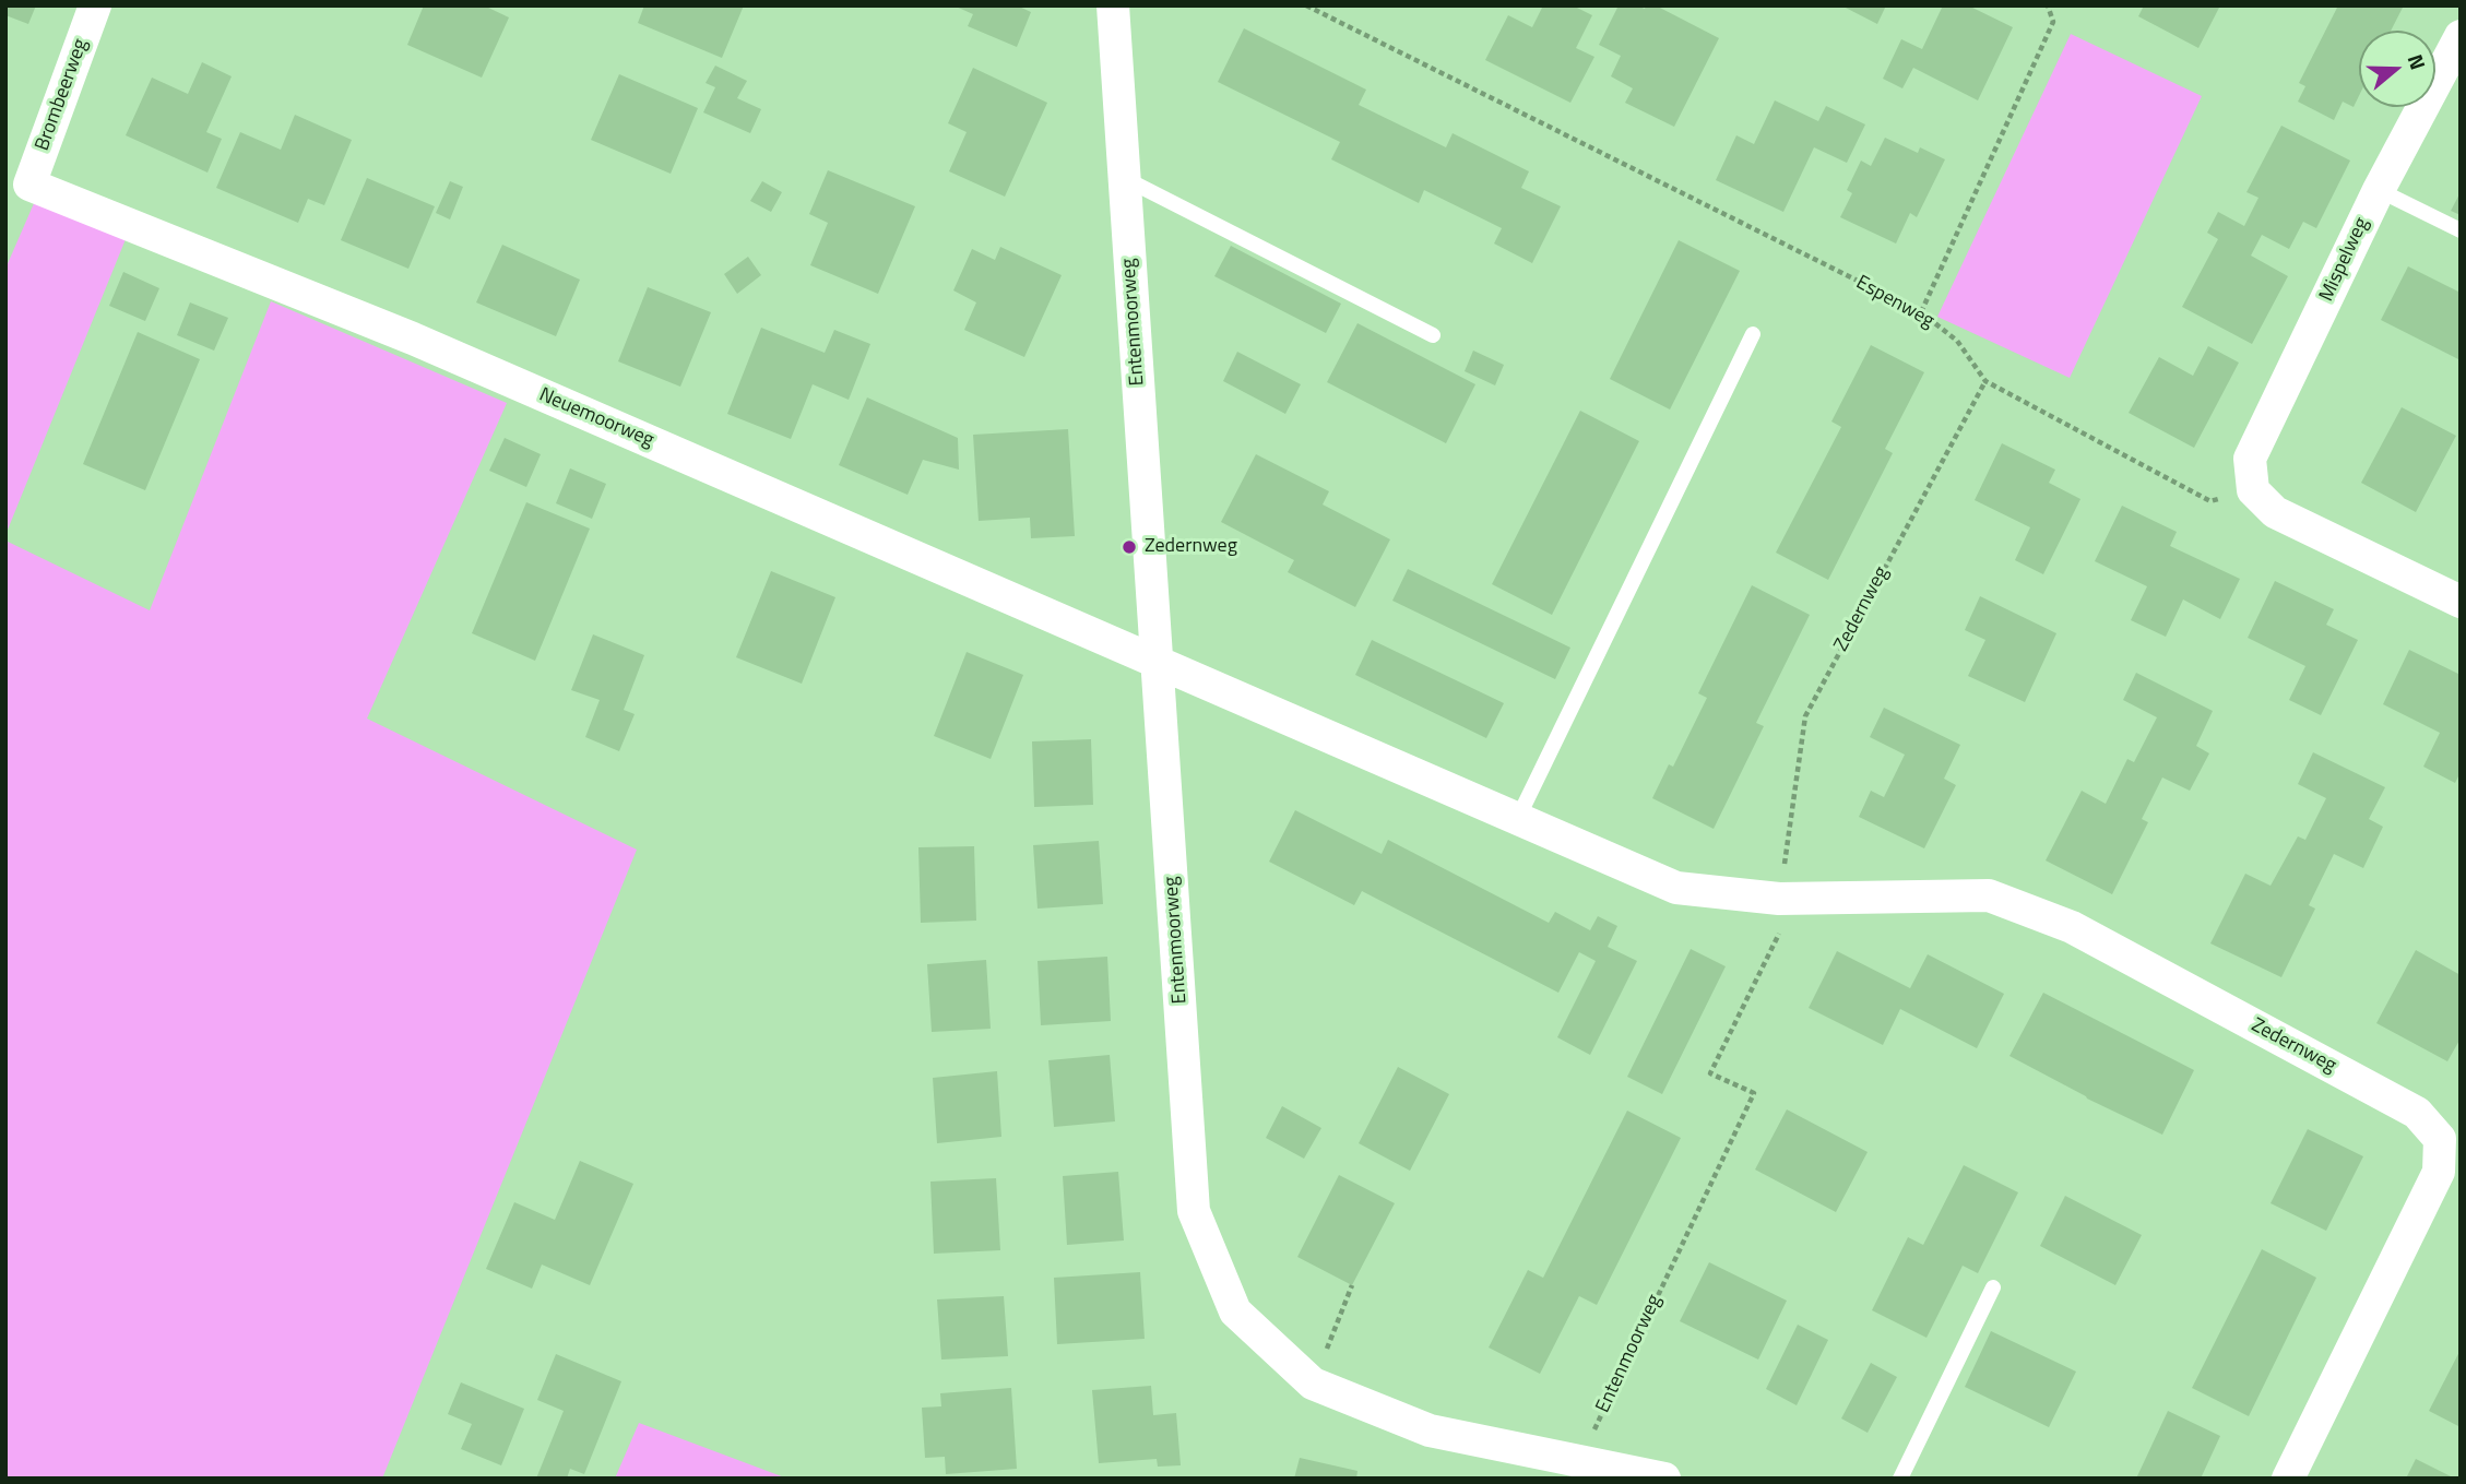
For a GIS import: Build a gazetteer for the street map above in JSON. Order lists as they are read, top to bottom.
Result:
{
  "streets": {
    "street": [
      "Brombeerweg",
      "Mispelweg",
      "Entenmoorweg",
      "Neuemoorweg",
      "Zedernweg"
    ],
    "path": ["Espenweg"]
  },
  "crossings": [
    ["Brombeerweg", "Neuemoorweg"],
    ["Mispelweg", "Espenweg"],
    ["Espenweg", "Zedernweg"],
    ["Entenmoorweg", "Neuemoorweg"],
    ["Entenmoorweg", "Zedernweg"],
    ["Neuemoorweg", "Zedernweg"]
  ],
  "places": ["Zedernweg"],
  "north": "right"
}
